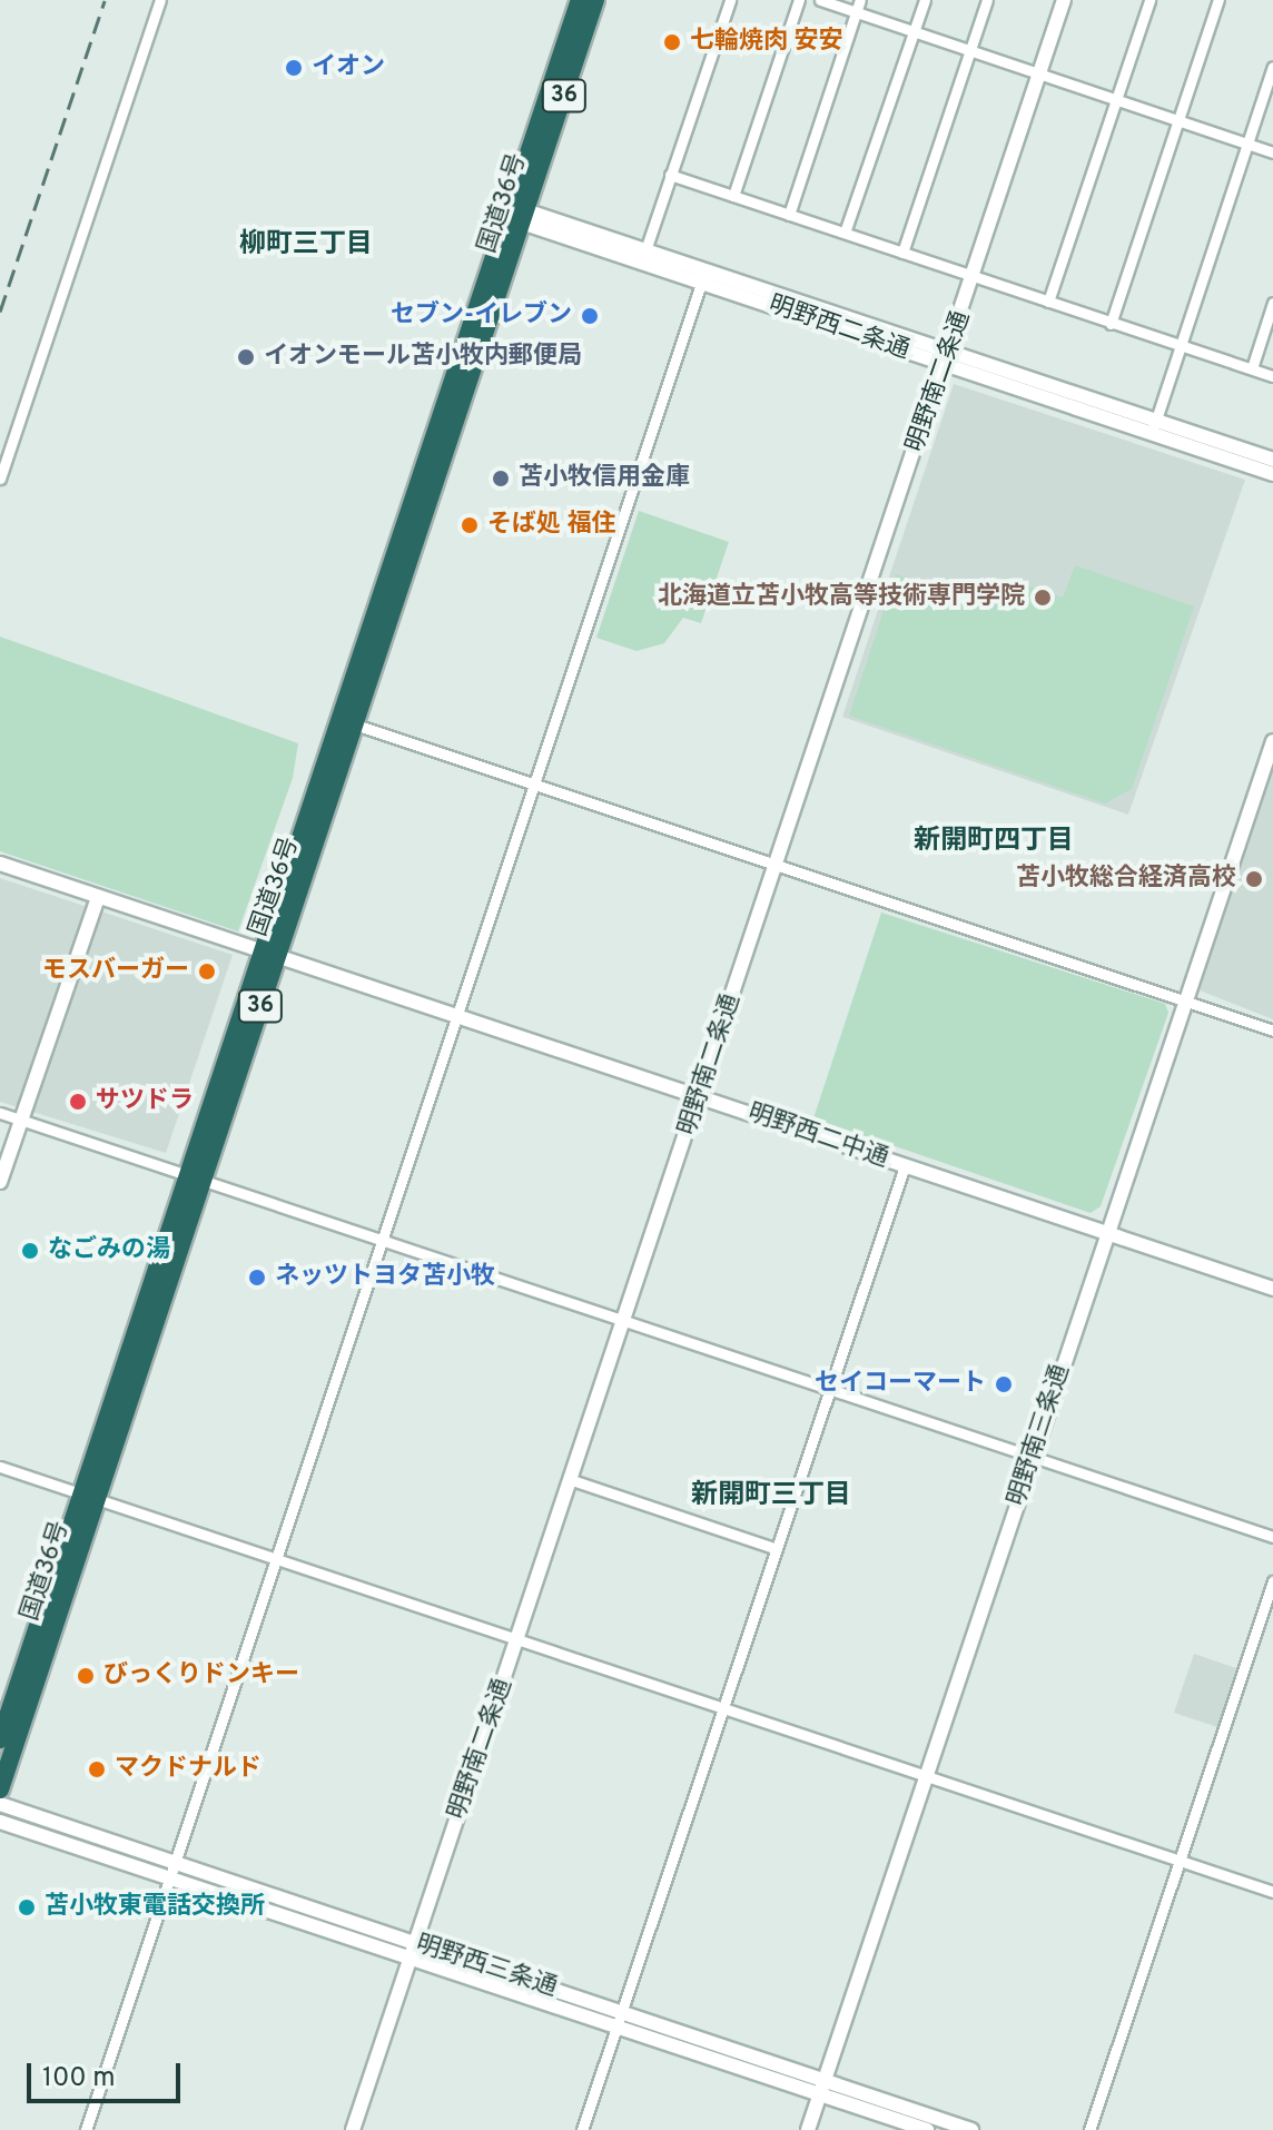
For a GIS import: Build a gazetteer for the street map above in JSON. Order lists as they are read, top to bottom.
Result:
{
  "streets": {
    "highway": ["36", "国道36号"],
    "street": [
      "明野西二条通",
      "明野南二条通",
      "明野西二中通",
      "明野南三条通",
      "明野西三条通"
    ]
  },
  "crossings": [
    ["国道36号", "明野西二条通"],
    ["国道36号", "明野西二中通"],
    ["明野西二条通", "明野南二条通"],
    ["明野南二条通", "明野西二中通"],
    ["明野南二条通", "明野西三条通"],
    ["明野西二中通", "明野南三条通"],
    ["明野南三条通", "明野西三条通"]
  ],
  "districts": ["柳町三丁目", "新開町四丁目", "新開町三丁目"],
  "places": [
    "七輪焼肉 安安",
    "イオン",
    "セブン-イレブン",
    "イオンモール苫小牧内郵便局",
    "苫小牧信用金庫",
    "そば処 福住",
    "北海道立苫小牧高等技術専門学院",
    "苫小牧総合経済高校",
    "モスバーガー",
    "サツドラ",
    "なごみの湯",
    "ネッツトヨタ苫小牧",
    "セイコーマート",
    "びっくりドンキー",
    "マクドナルド",
    "苫小牧東電話交換所"
  ],
  "scale_bar": "100 m"
}
